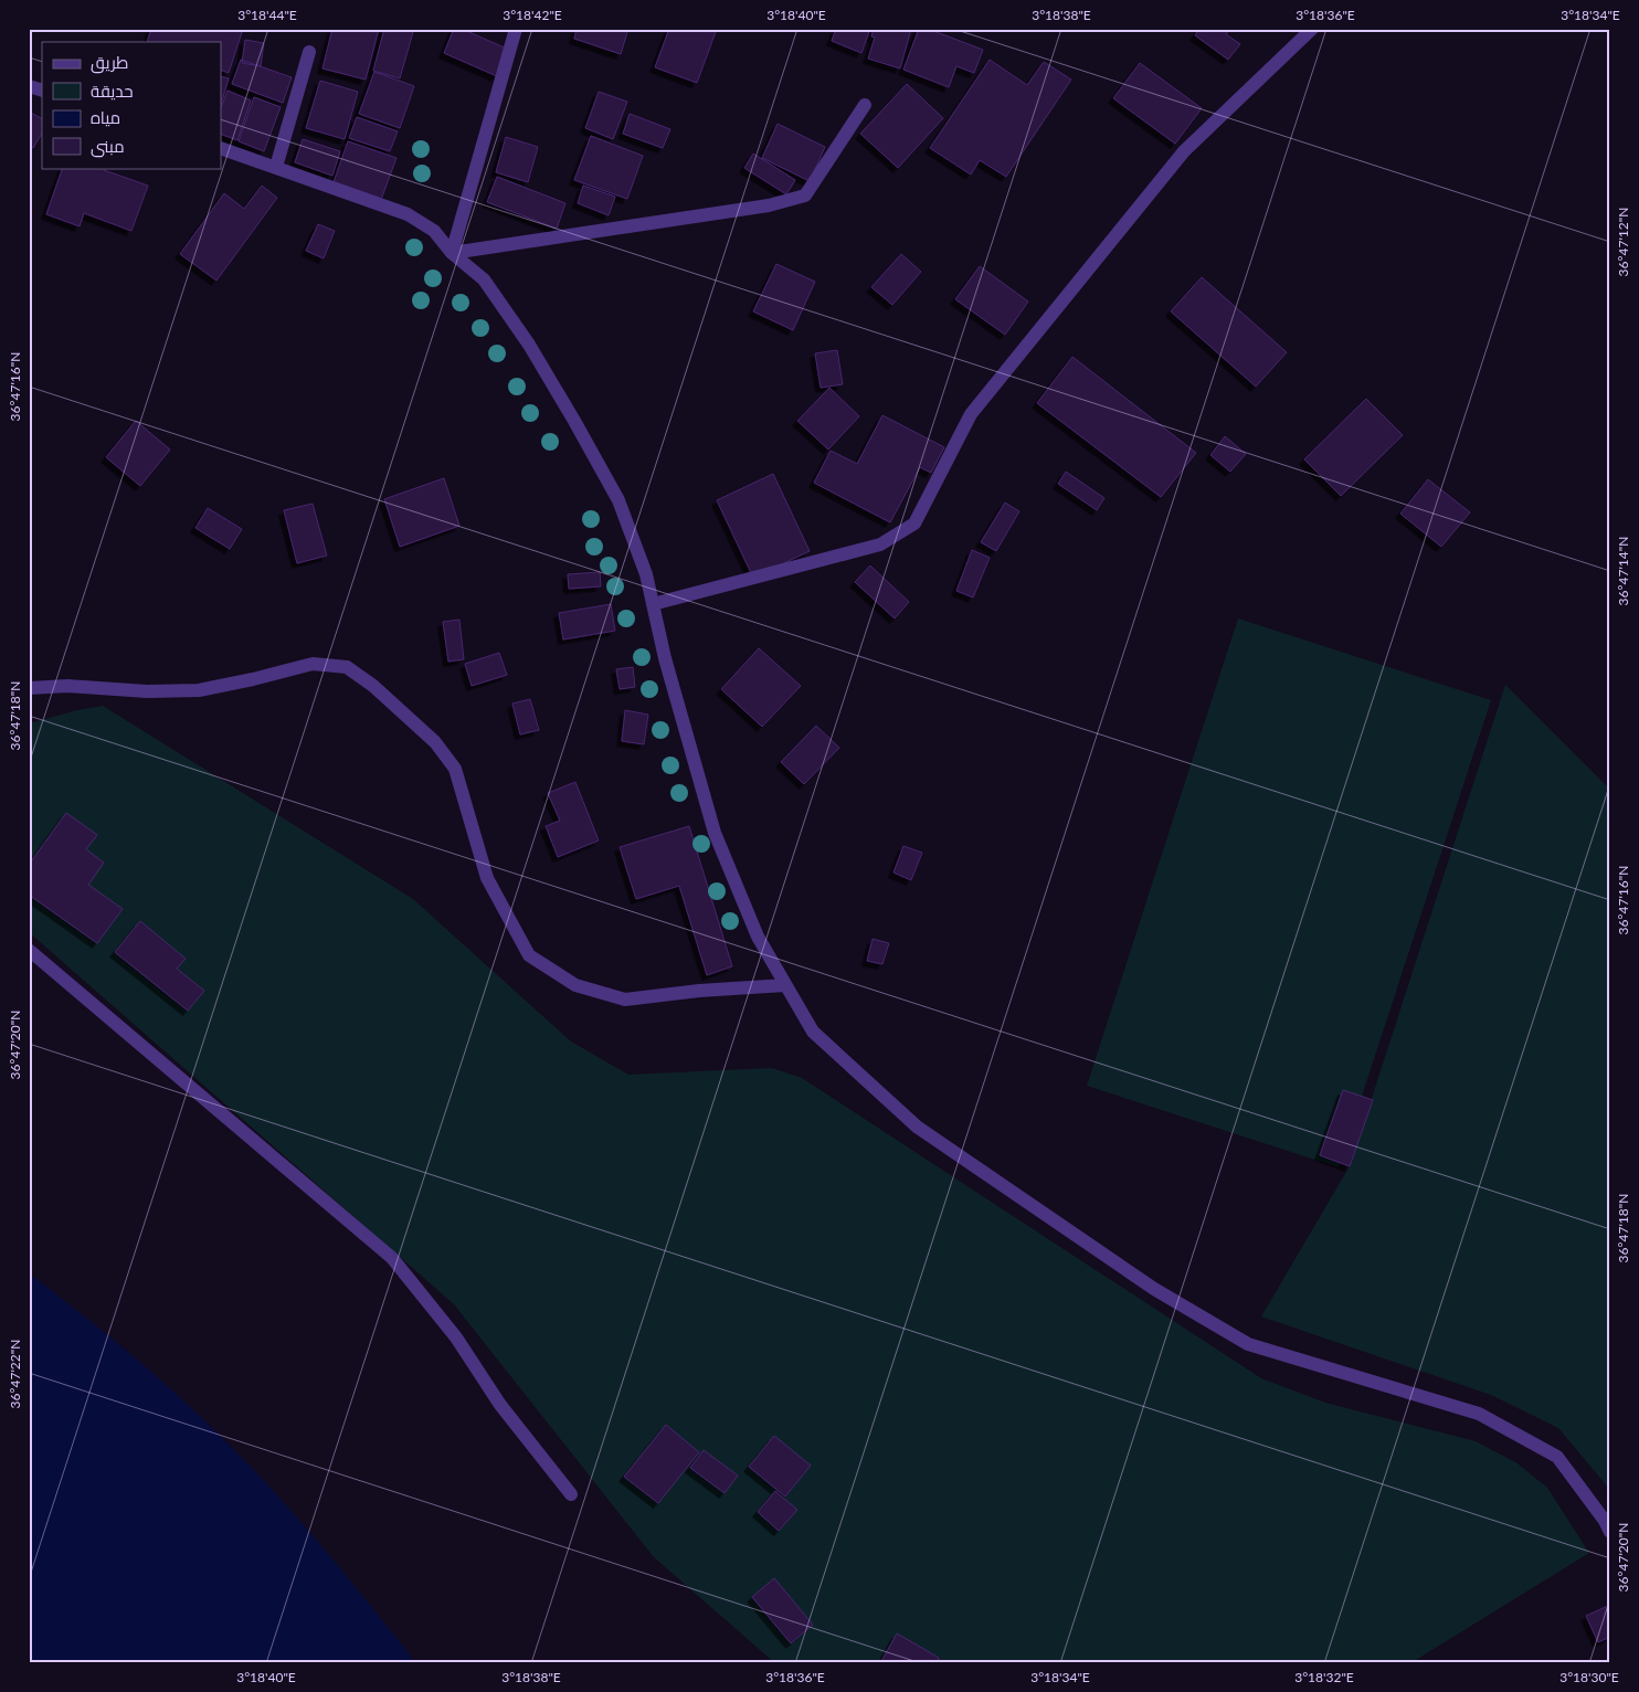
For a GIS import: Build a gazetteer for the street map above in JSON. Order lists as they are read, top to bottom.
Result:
{
  "legend": [
    "طريق",
    "حديقة",
    "مياه",
    "مبنى"
  ],
  "coordinates": [
    "3°18'44\"E",
    "3°18'42\"E",
    "3°18'40\"E",
    "3°18'38\"E",
    "3°18'36\"E",
    "3°18'34\"E",
    "36°47'12\"N",
    "36°47'16\"N",
    "36°47'14\"N",
    "36°47'18\"N",
    "36°47'20\"N",
    "36°47'22\"N",
    "3°18'32\"E",
    "3°18'30\"E"
  ]
}
